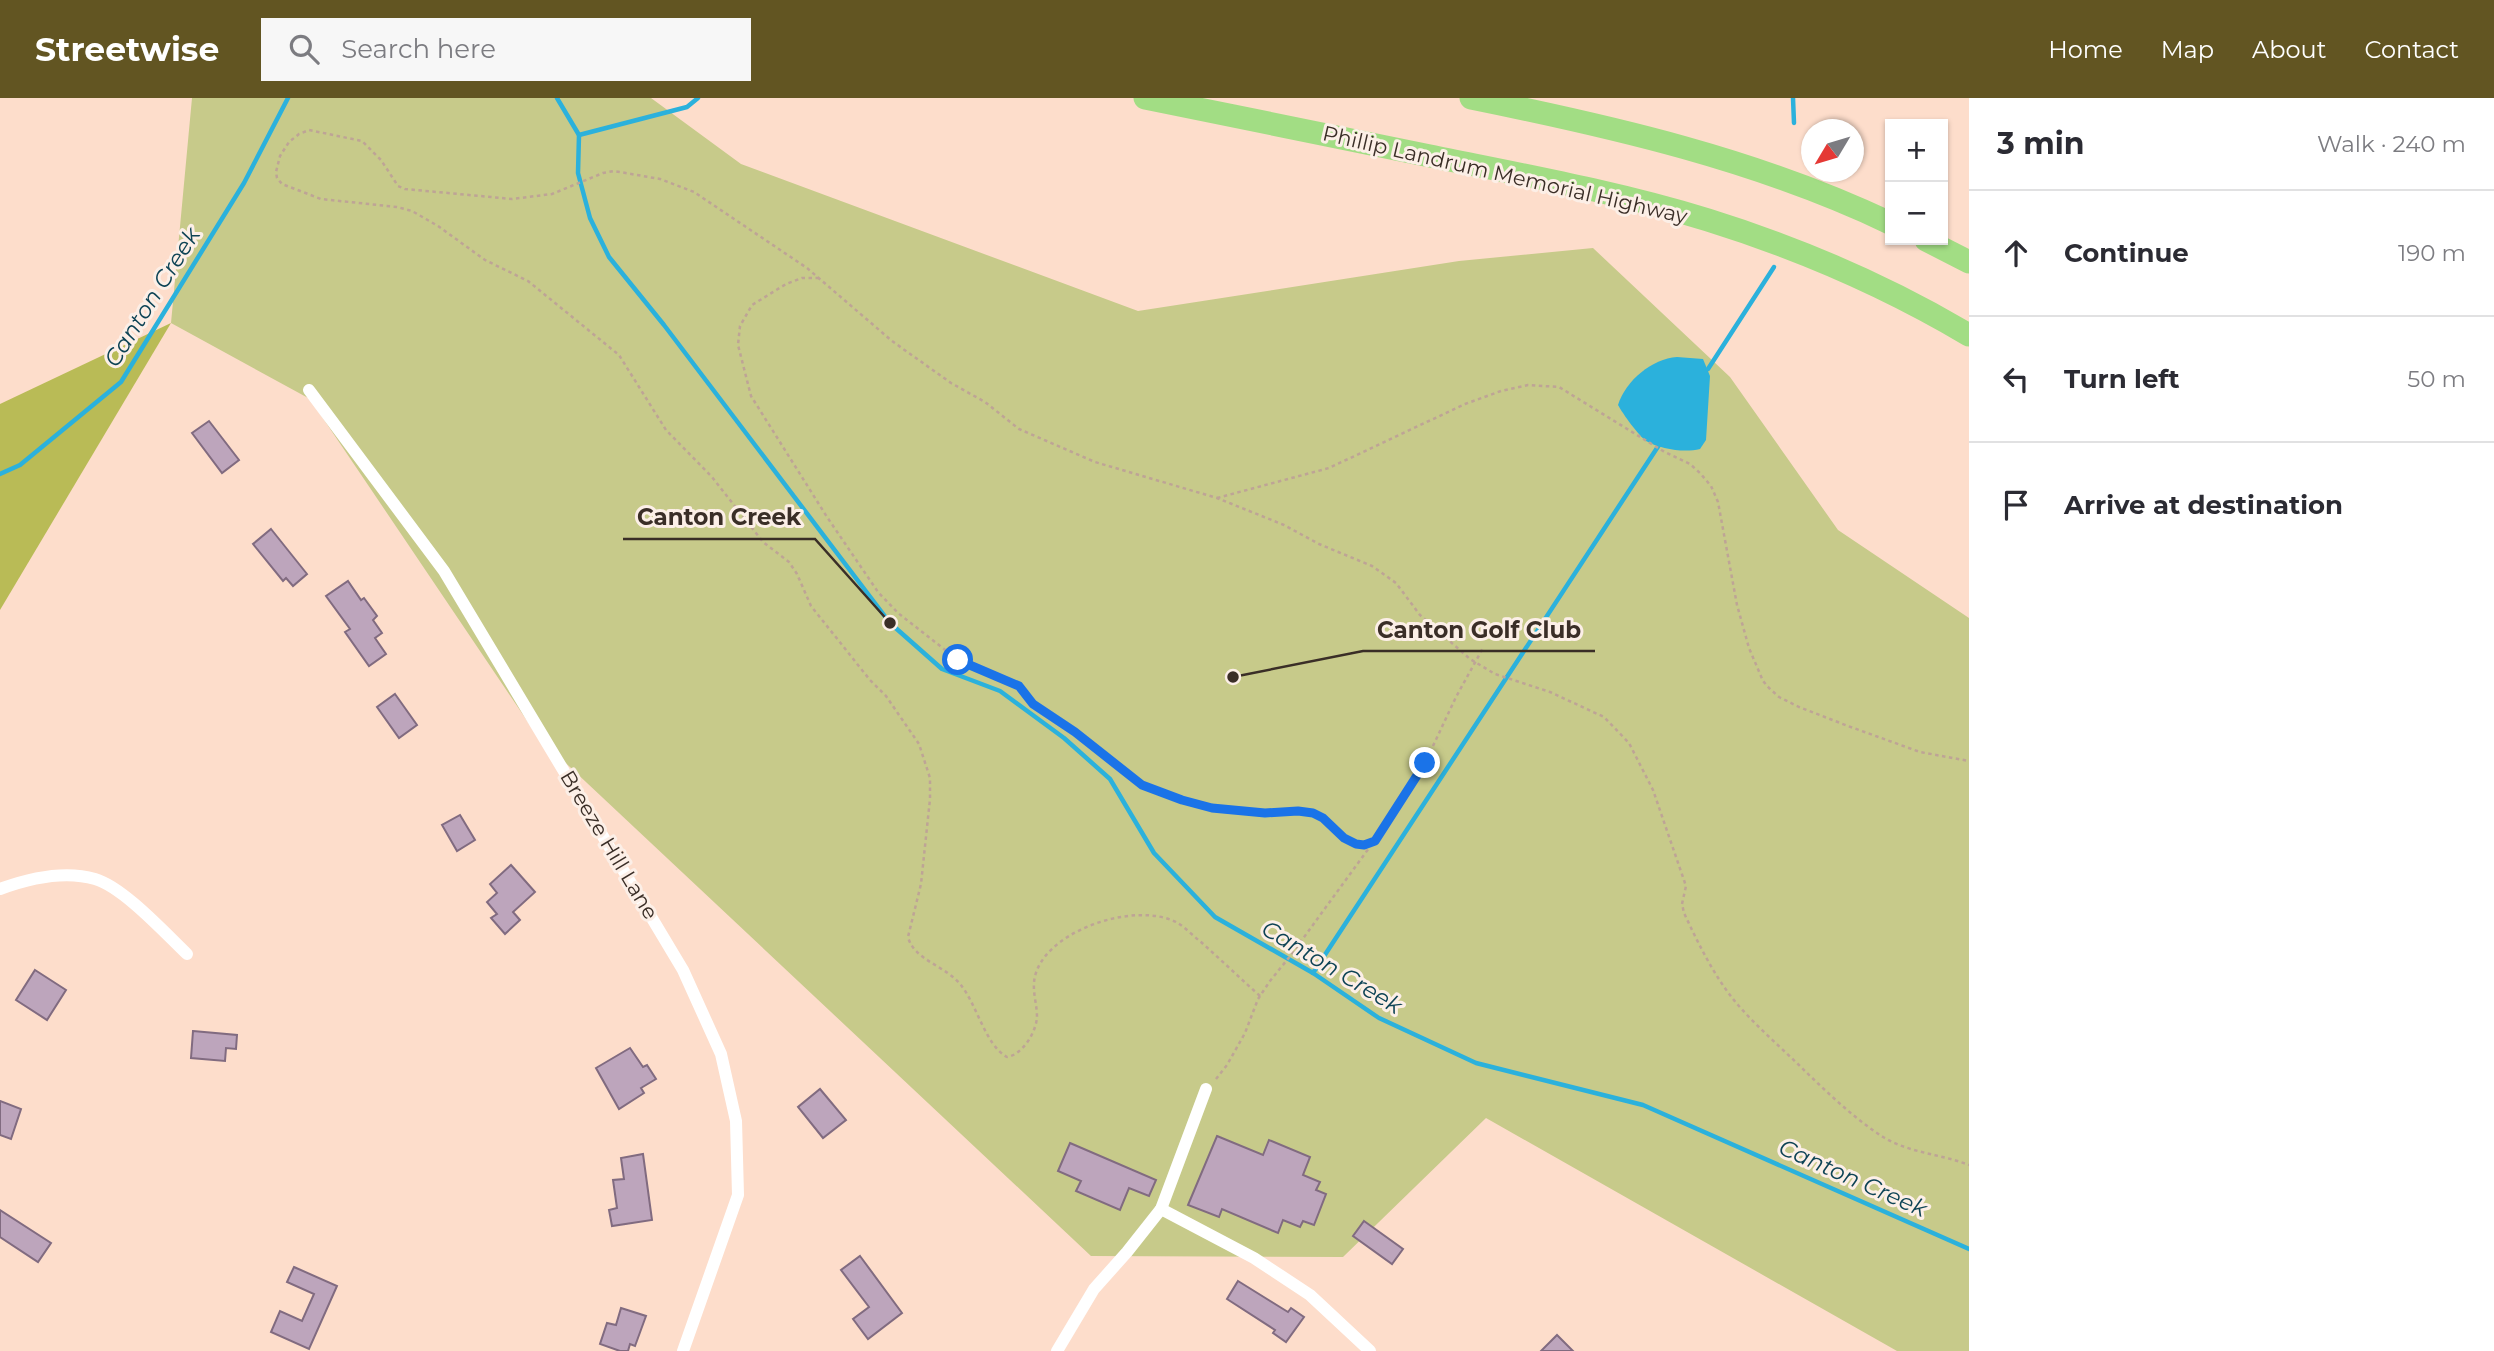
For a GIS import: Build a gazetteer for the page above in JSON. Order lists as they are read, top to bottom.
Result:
{
  "streets": {
    "highway": ["Phillip Landrum Memorial Highway"],
    "street": ["Breeze Hill Lane"]
  },
  "water": ["Canton Creek"],
  "places": ["Canton Creek", "Canton Golf Club"],
  "north": "bottom left",
  "page": {
    "header": "Streetwise",
    "search": "Search here",
    "nav": [
      "Home",
      "Map",
      "About",
      "Contact"
    ],
    "heading": ["3 min", "Walk · 240 m"],
    "map_buttons": ["+", "−"],
    "list": [
      ["Continue", "190 m"],
      ["Turn left", "50 m"],
      "Arrive at destination"
    ]
  }
}
